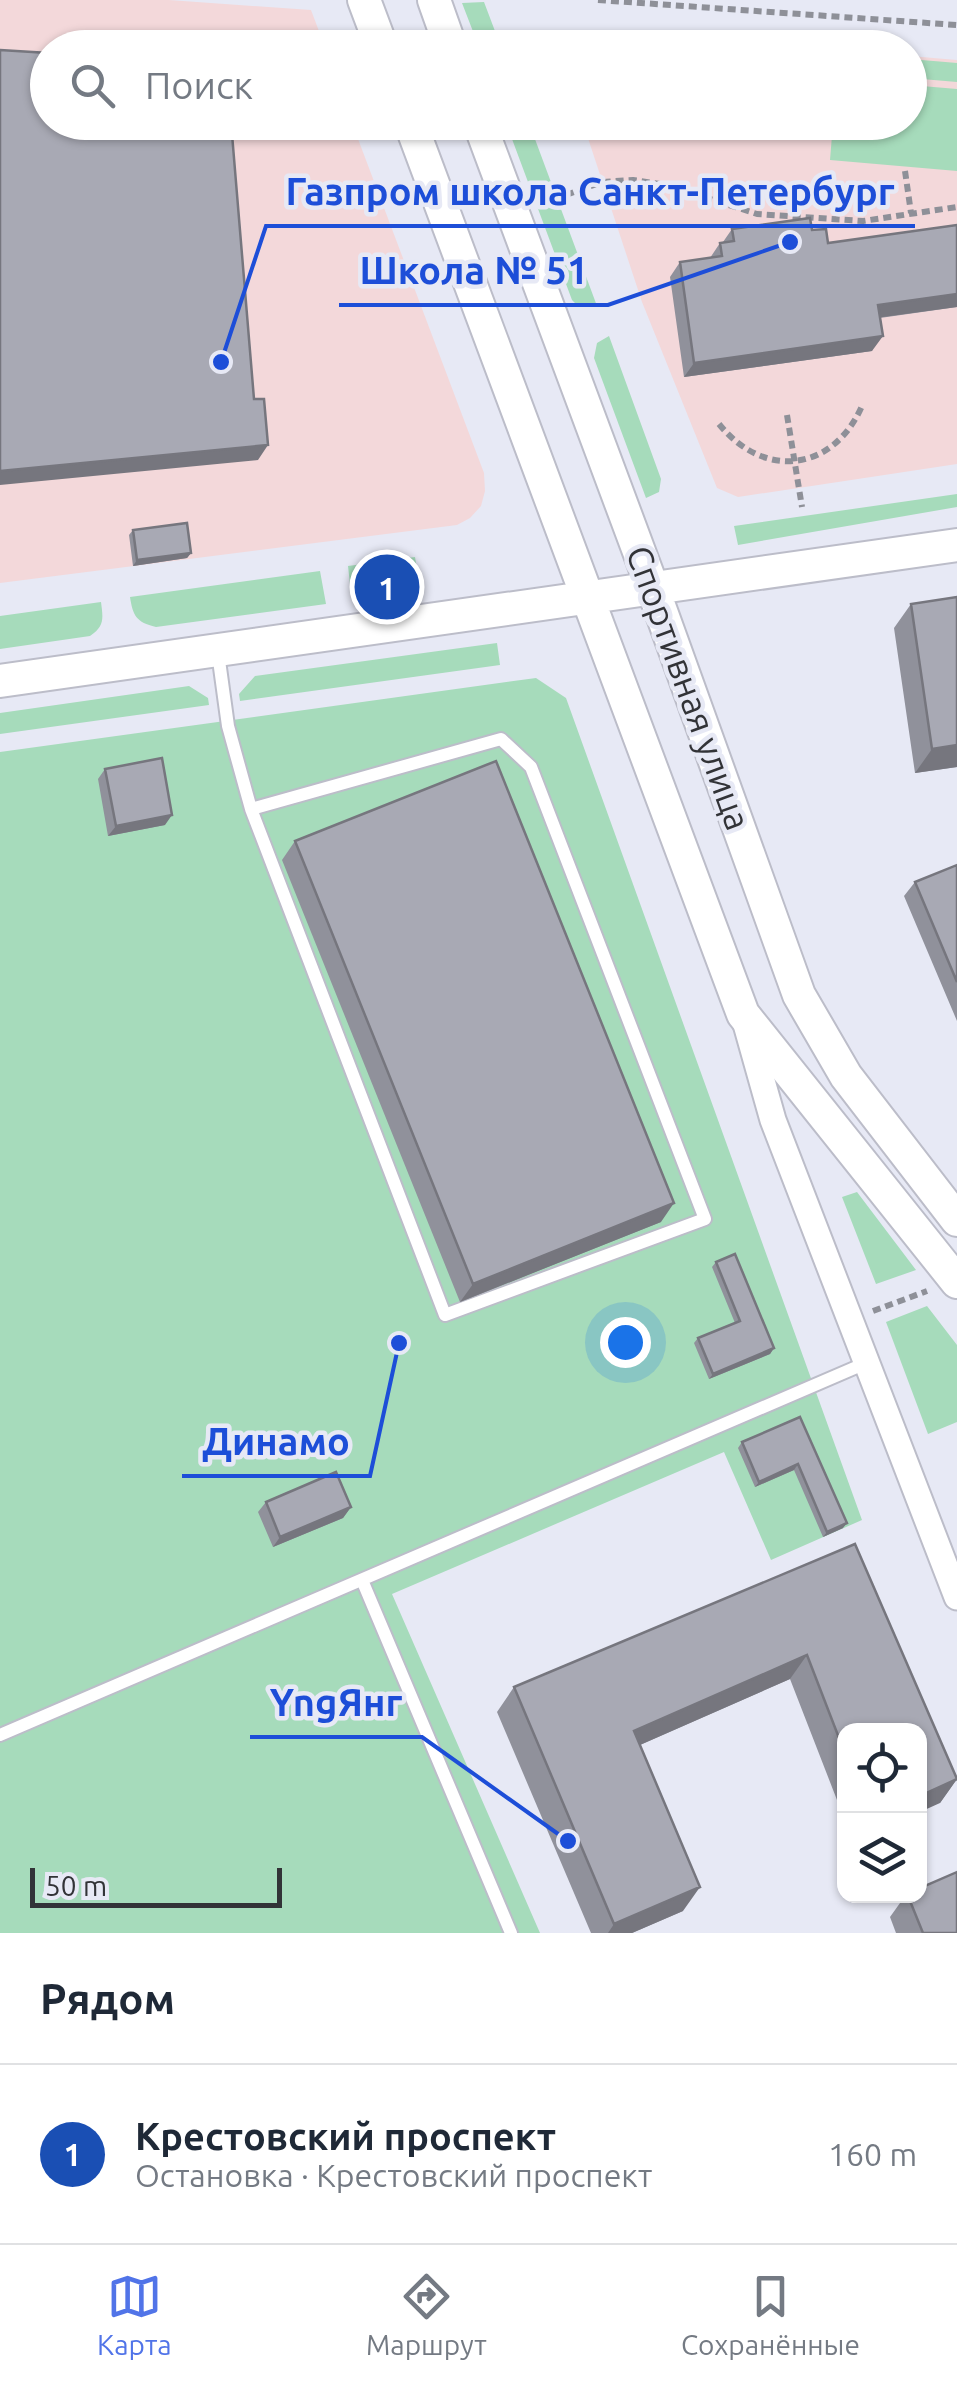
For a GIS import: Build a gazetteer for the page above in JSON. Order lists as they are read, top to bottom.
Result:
{
  "streets": {
    "street": ["Спортивная улица"]
  },
  "places": [
    "Школа № 51",
    "Газпром школа Санкт-Петербург",
    "Динамо",
    "YngЯнг"
  ],
  "scale_bar": "50 m",
  "page": {
    "search": "Поиск",
    "pins": "1",
    "scale": "50 m",
    "heading": "Рядом",
    "list": [
      {
        "mark": "1",
        "name": "Крестовский проспект",
        "note": "Остановка · Крестовский проспект",
        "value": "160 m"
      }
    ],
    "nav": ["Карта", "Маршрут", "Сохранённые"]
  }
}
